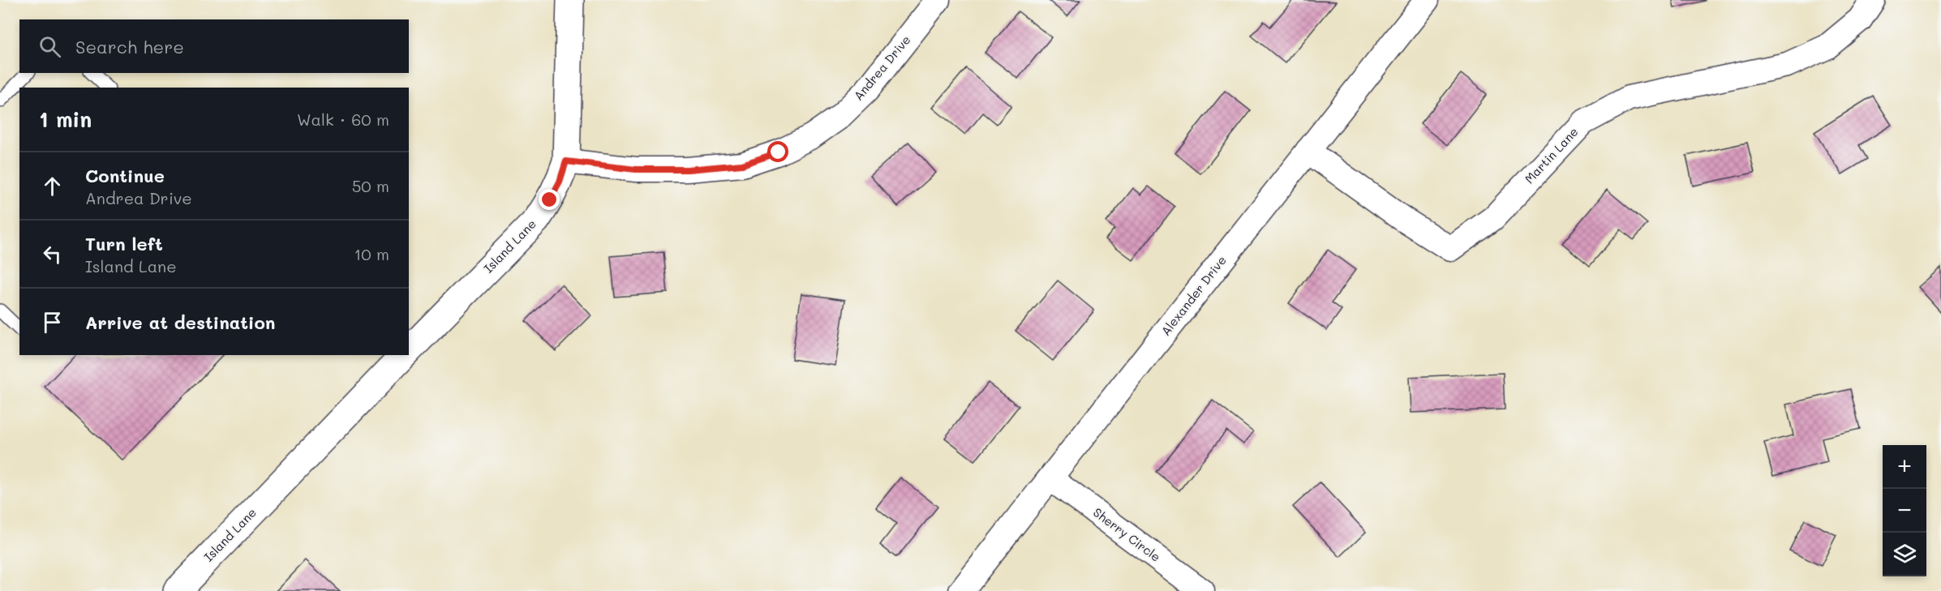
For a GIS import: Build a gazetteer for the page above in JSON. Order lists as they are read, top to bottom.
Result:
{
  "streets": {
    "street": [
      "Andrea Drive",
      "Martin Lane",
      "Island Lane",
      "Alexander Drive",
      "Sherry Circle"
    ]
  },
  "crossings": [
    ["Andrea Drive", "Island Lane"],
    ["Martin Lane", "Alexander Drive"],
    ["Alexander Drive", "Sherry Circle"]
  ],
  "page": {
    "search": "Search here",
    "heading": ["1 min", "Walk · 60 m"],
    "list": [
      ["Continue", "Andrea Drive", "50 m"],
      ["Turn left", "Island Lane", "10 m"],
      "Arrive at destination"
    ],
    "map_buttons": ["+", "−"]
  }
}
